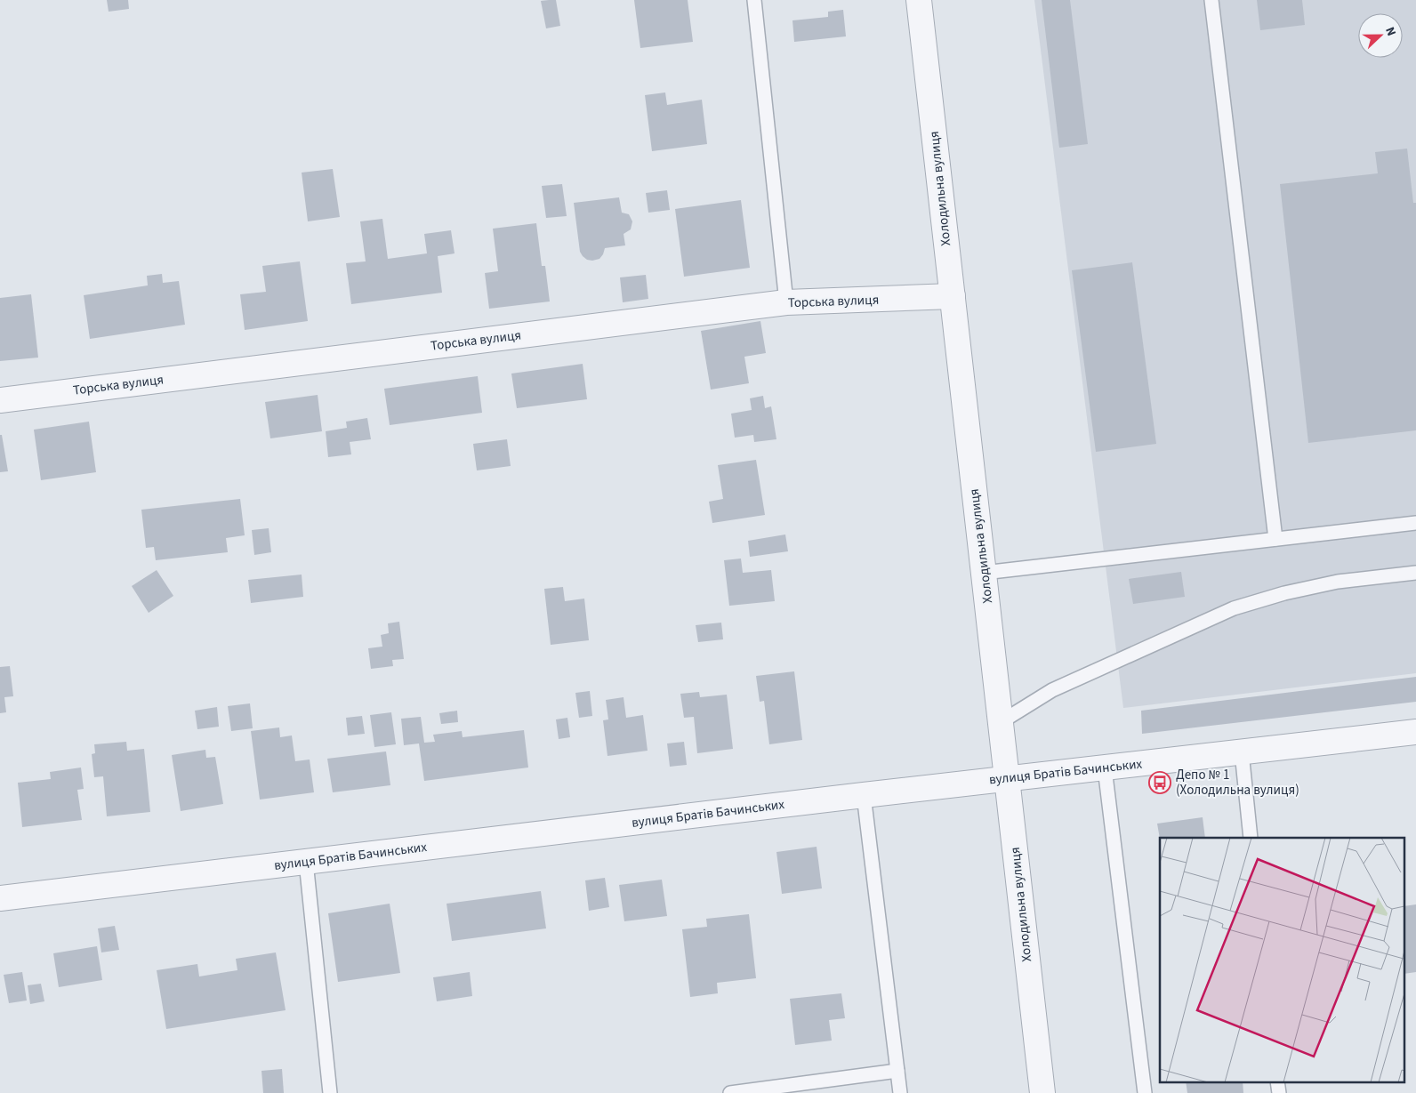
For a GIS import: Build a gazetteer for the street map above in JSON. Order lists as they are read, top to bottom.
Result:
{
  "streets": {
    "street": ["Холодильна вулиця", "Торська вулиця", "вулиця Братів Бачинських"]
  },
  "crossings": [
    ["Холодильна вулиця", "Торська вулиця"],
    ["Холодильна вулиця", "вулиця Братів Бачинських"]
  ],
  "places": {
    "bus stop": ["Депо № 1 (Холодильна вулиця)"]
  },
  "north": "right"
}
